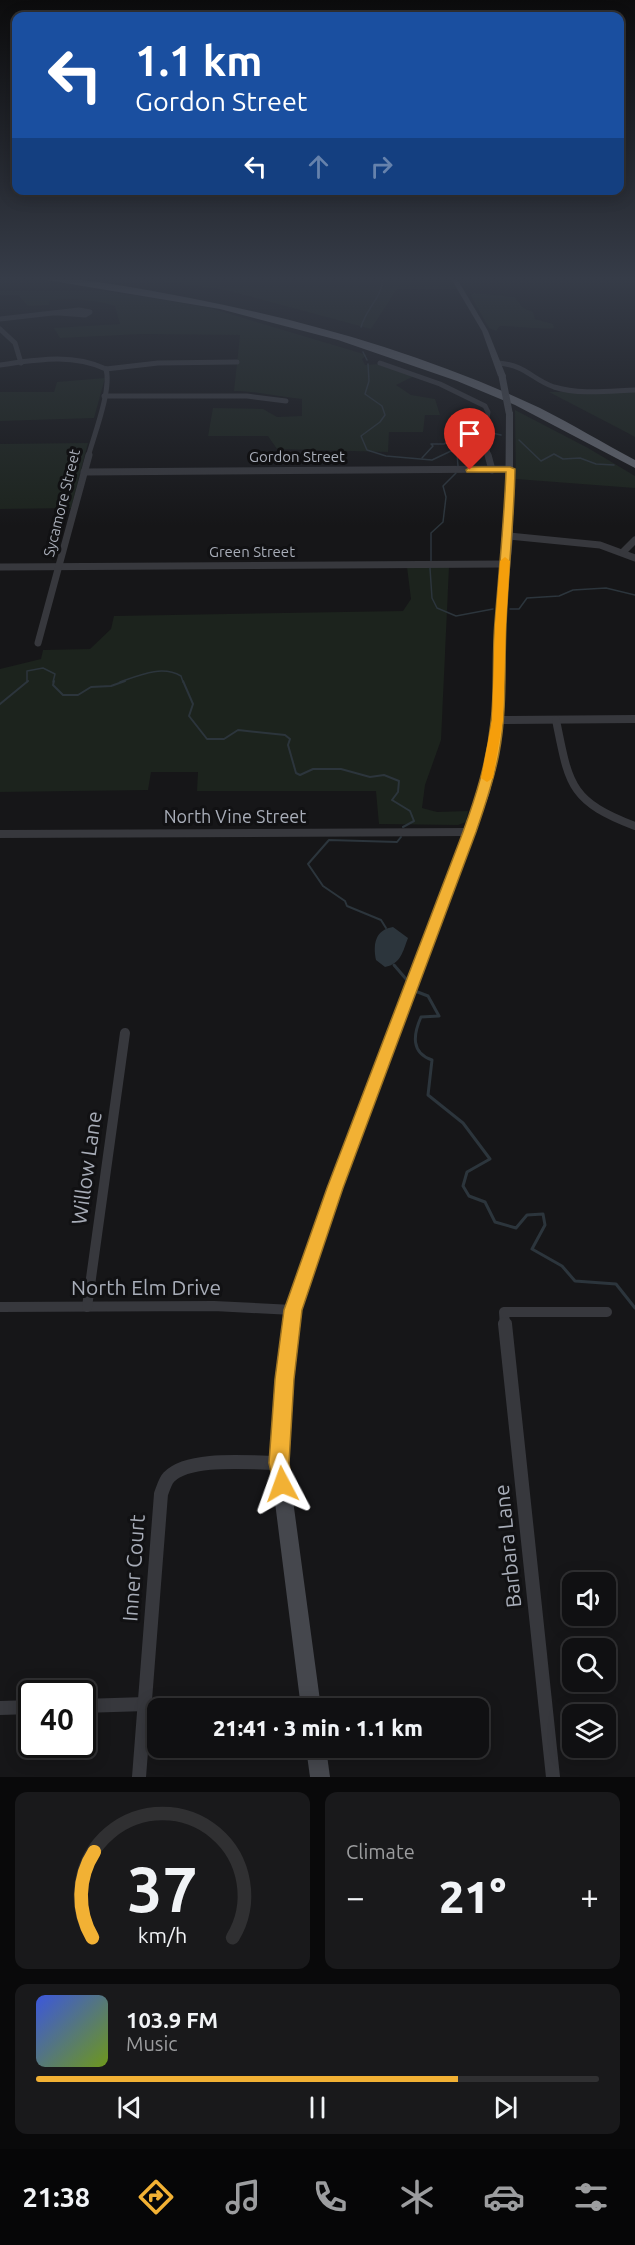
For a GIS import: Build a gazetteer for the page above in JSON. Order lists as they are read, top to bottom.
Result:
{
  "streets": {
    "street": [
      "Gordon Street",
      "Sycamore Street",
      "Green Street",
      "North Vine Street",
      "Willow Lane",
      "North Elm Drive",
      "Barbara Lane",
      "Inner Court"
    ]
  },
  "crossings": [
    ["Gordon Street", "Sycamore Street"],
    ["Sycamore Street", "Green Street"],
    ["Willow Lane", "North Elm Drive"]
  ],
  "page": {
    "turn": ["1.1 km", "Gordon Street"],
    "limit": "40",
    "trip": "21:41 · 3 min · 1.1 km",
    "tile": "Climate",
    "heat": ["−", "21°", "+"],
    "song": ["103.9 FM", "Music"],
    "tabs": "21:38",
    "gauge": ["37", "km/h"]
  }
}
